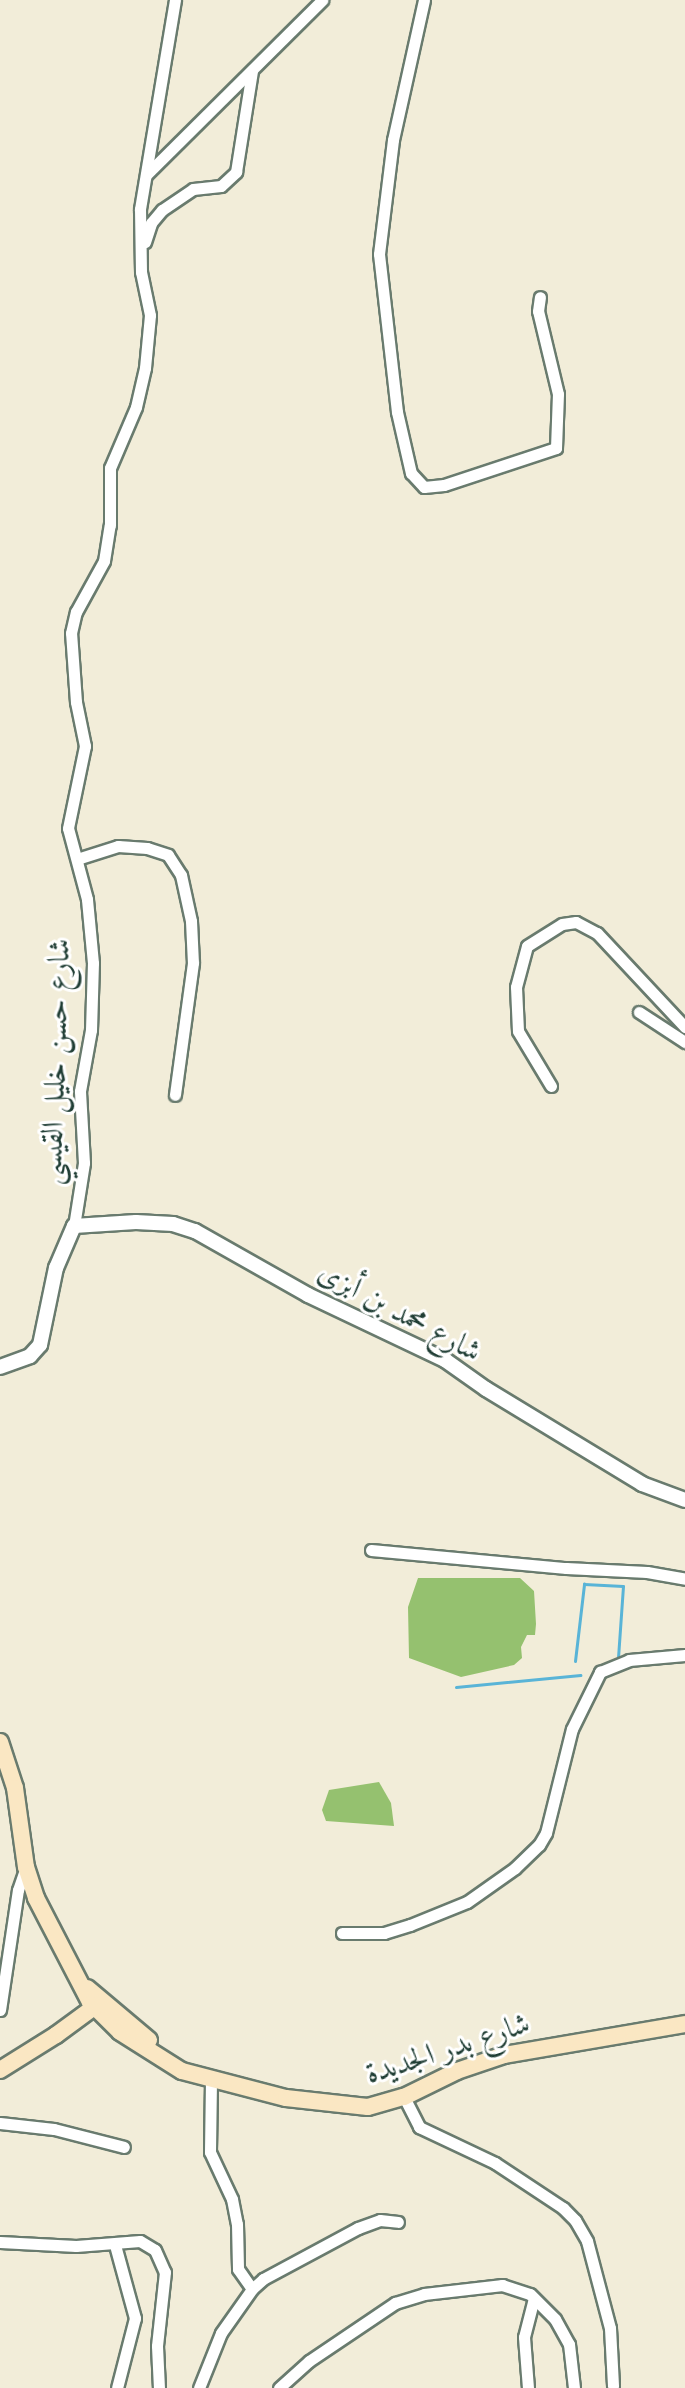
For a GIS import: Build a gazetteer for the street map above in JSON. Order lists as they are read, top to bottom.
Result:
{
  "streets": {
    "main road": ["شارع بدر الجديدة"],
    "street": ["شارع حسن خليل القيسي", "شارع محمد بن أبزى"]
  },
  "crossings": [
    ["شارع حسن خليل القيسي", "شارع محمد بن أبزى"]
  ]
}
